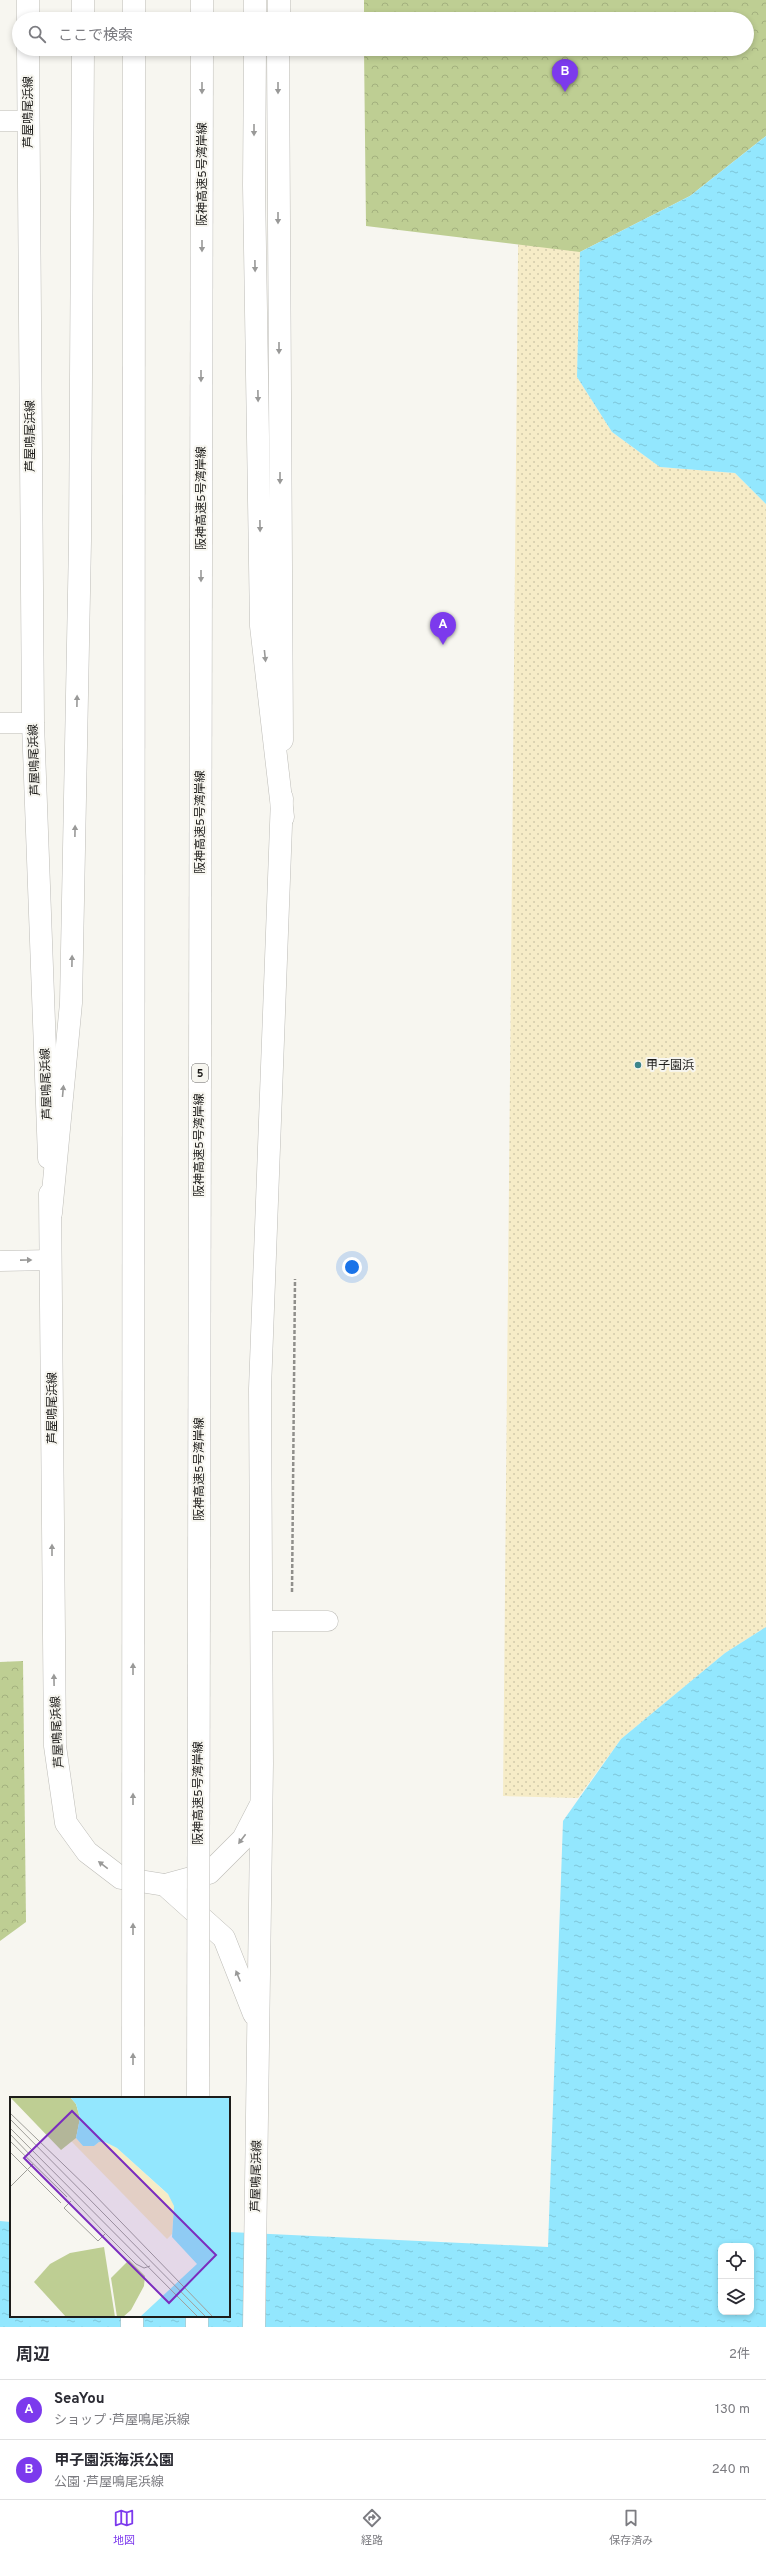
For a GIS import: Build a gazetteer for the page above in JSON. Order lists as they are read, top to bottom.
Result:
{
  "streets": {
    "main road": ["芦屋鳴尾浜線", "阪神高速5号湾岸線", "5"]
  },
  "places": ["甲子園浜"],
  "page": {
    "search": "ここで検索",
    "pins": ["B", "A"],
    "heading": ["周辺", "2件"],
    "list": [
      {
        "mark": "A",
        "name": "SeaYou",
        "note": "ショップ · 芦屋鳴尾浜線",
        "value": "130 m"
      },
      {
        "mark": "B",
        "name": "甲子園浜海浜公園",
        "note": "公園 · 芦屋鳴尾浜線",
        "value": "240 m"
      }
    ],
    "nav": ["地図", "経路", "保存済み"]
  }
}
